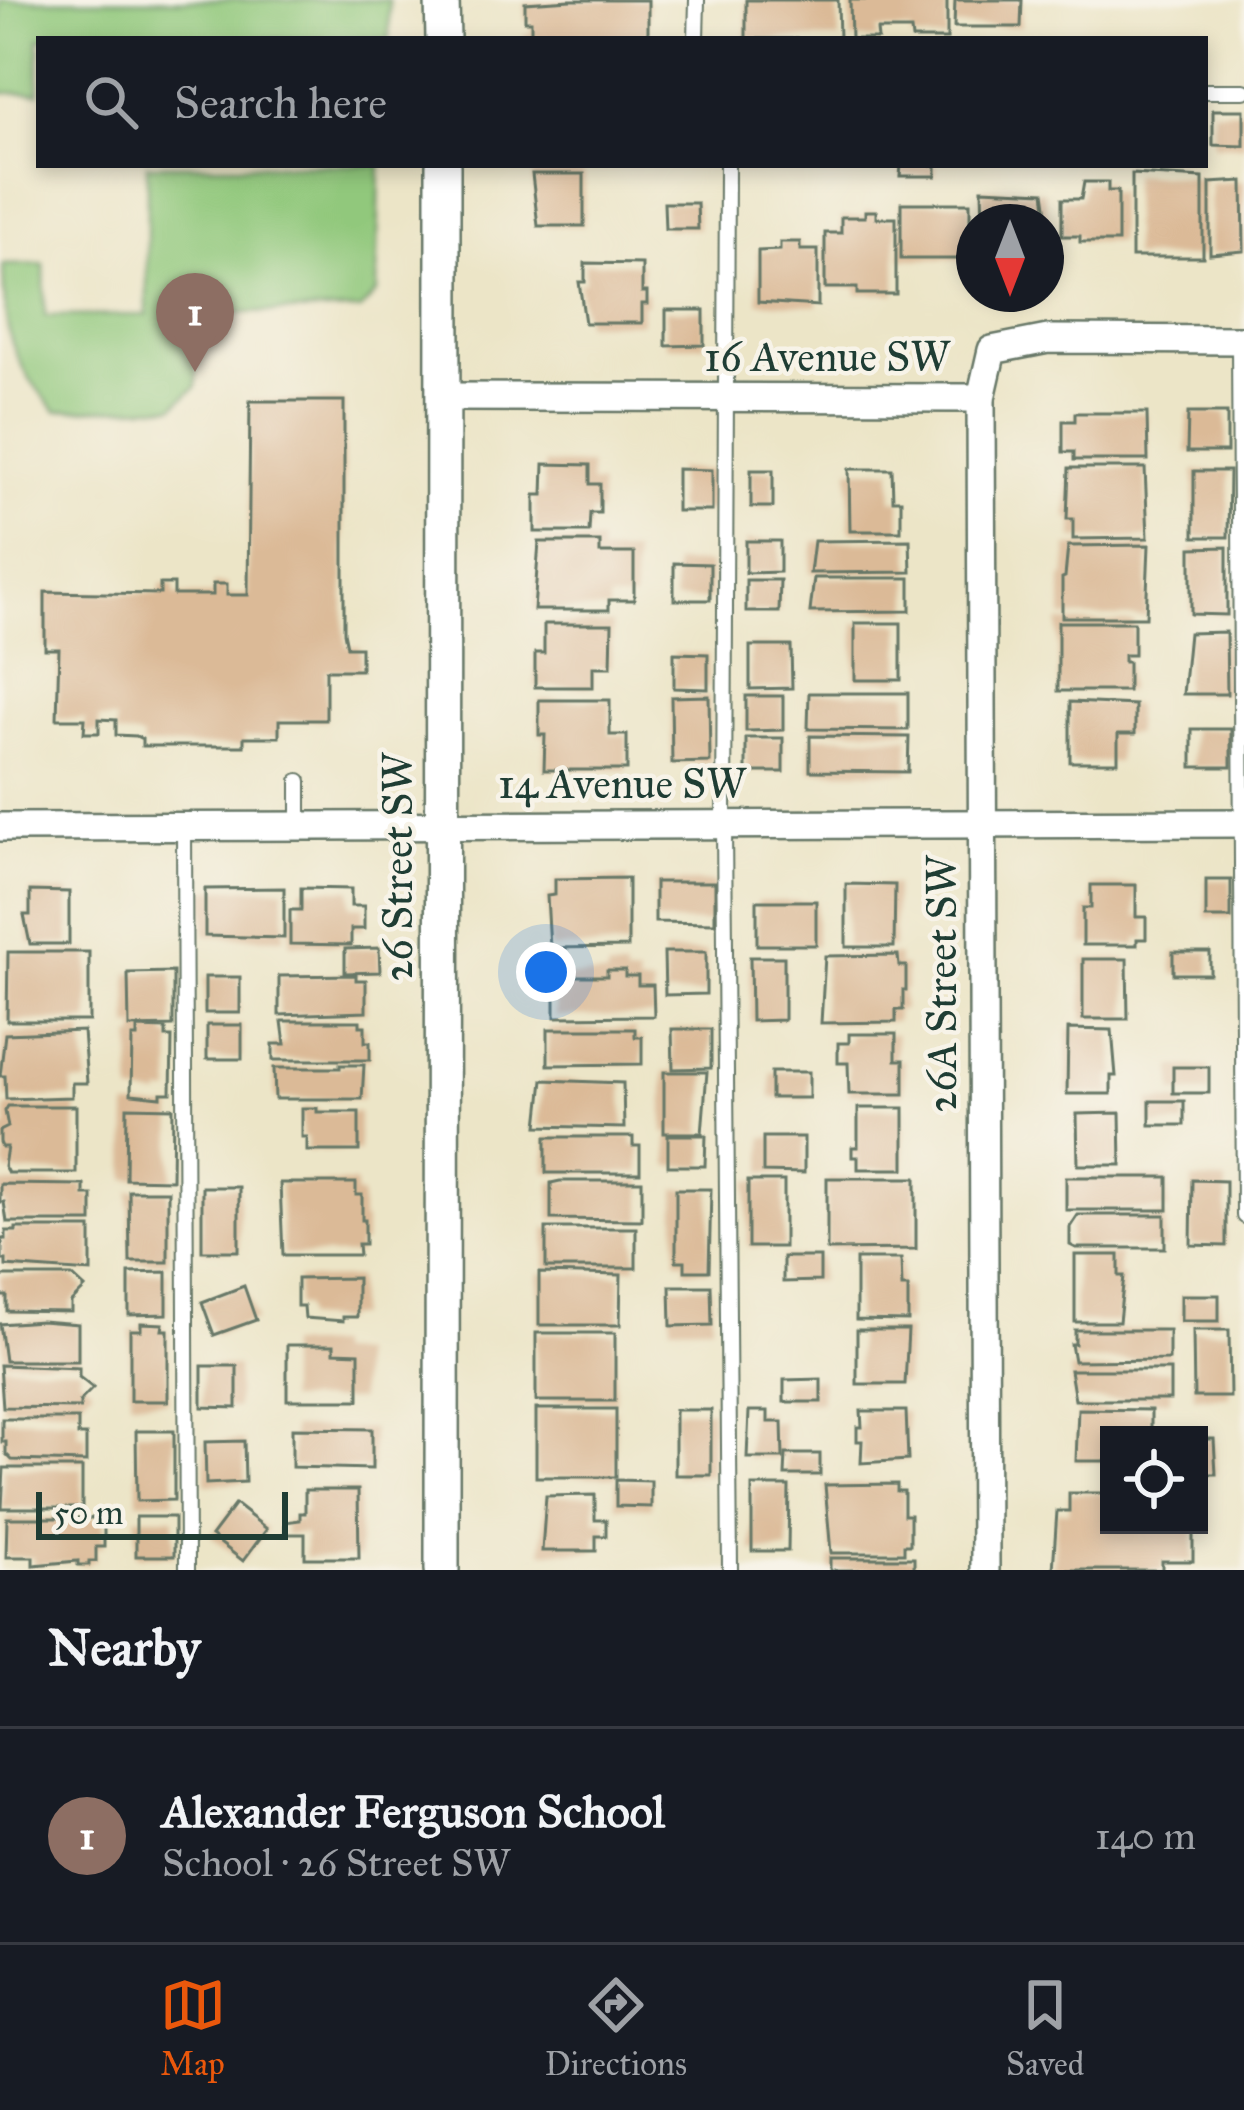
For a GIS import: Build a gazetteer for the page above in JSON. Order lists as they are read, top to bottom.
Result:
{
  "streets": {
    "street": [
      "16 Avenue SW",
      "14 Avenue SW",
      "26 Street SW",
      "26A Street SW"
    ]
  },
  "crossings": [
    ["16 Avenue SW", "26 Street SW"],
    ["16 Avenue SW", "26A Street SW"],
    ["14 Avenue SW", "26 Street SW"],
    ["14 Avenue SW", "26A Street SW"]
  ],
  "scale_bar": "50 m",
  "north": "bottom",
  "page": {
    "search": "Search here",
    "pins": "1",
    "scale": "50 m",
    "heading": "Nearby",
    "list": [
      {
        "mark": "1",
        "name": "Alexander Ferguson School",
        "note": "School · 26 Street SW",
        "value": "140 m"
      }
    ],
    "nav": ["Map", "Directions", "Saved"]
  }
}
